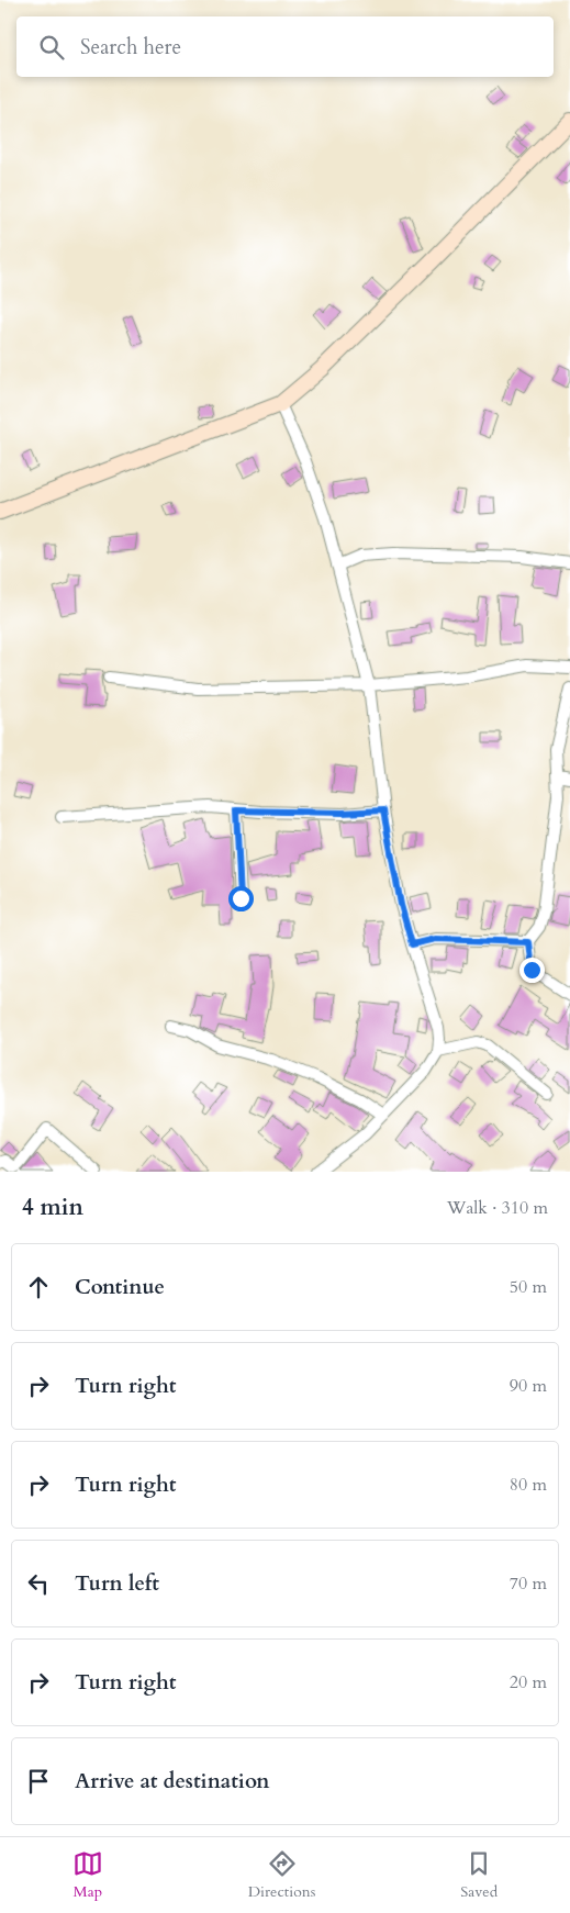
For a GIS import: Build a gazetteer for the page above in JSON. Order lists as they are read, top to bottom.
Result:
{
  "page": {
    "search": "Search here",
    "heading": ["4 min", "Walk · 310 m"],
    "list": [
      ["Continue", "50 m"],
      ["Turn right", "90 m"],
      ["Turn right", "80 m"],
      ["Turn left", "70 m"],
      ["Turn right", "20 m"],
      "Arrive at destination"
    ],
    "nav": ["Map", "Directions", "Saved"]
  }
}
